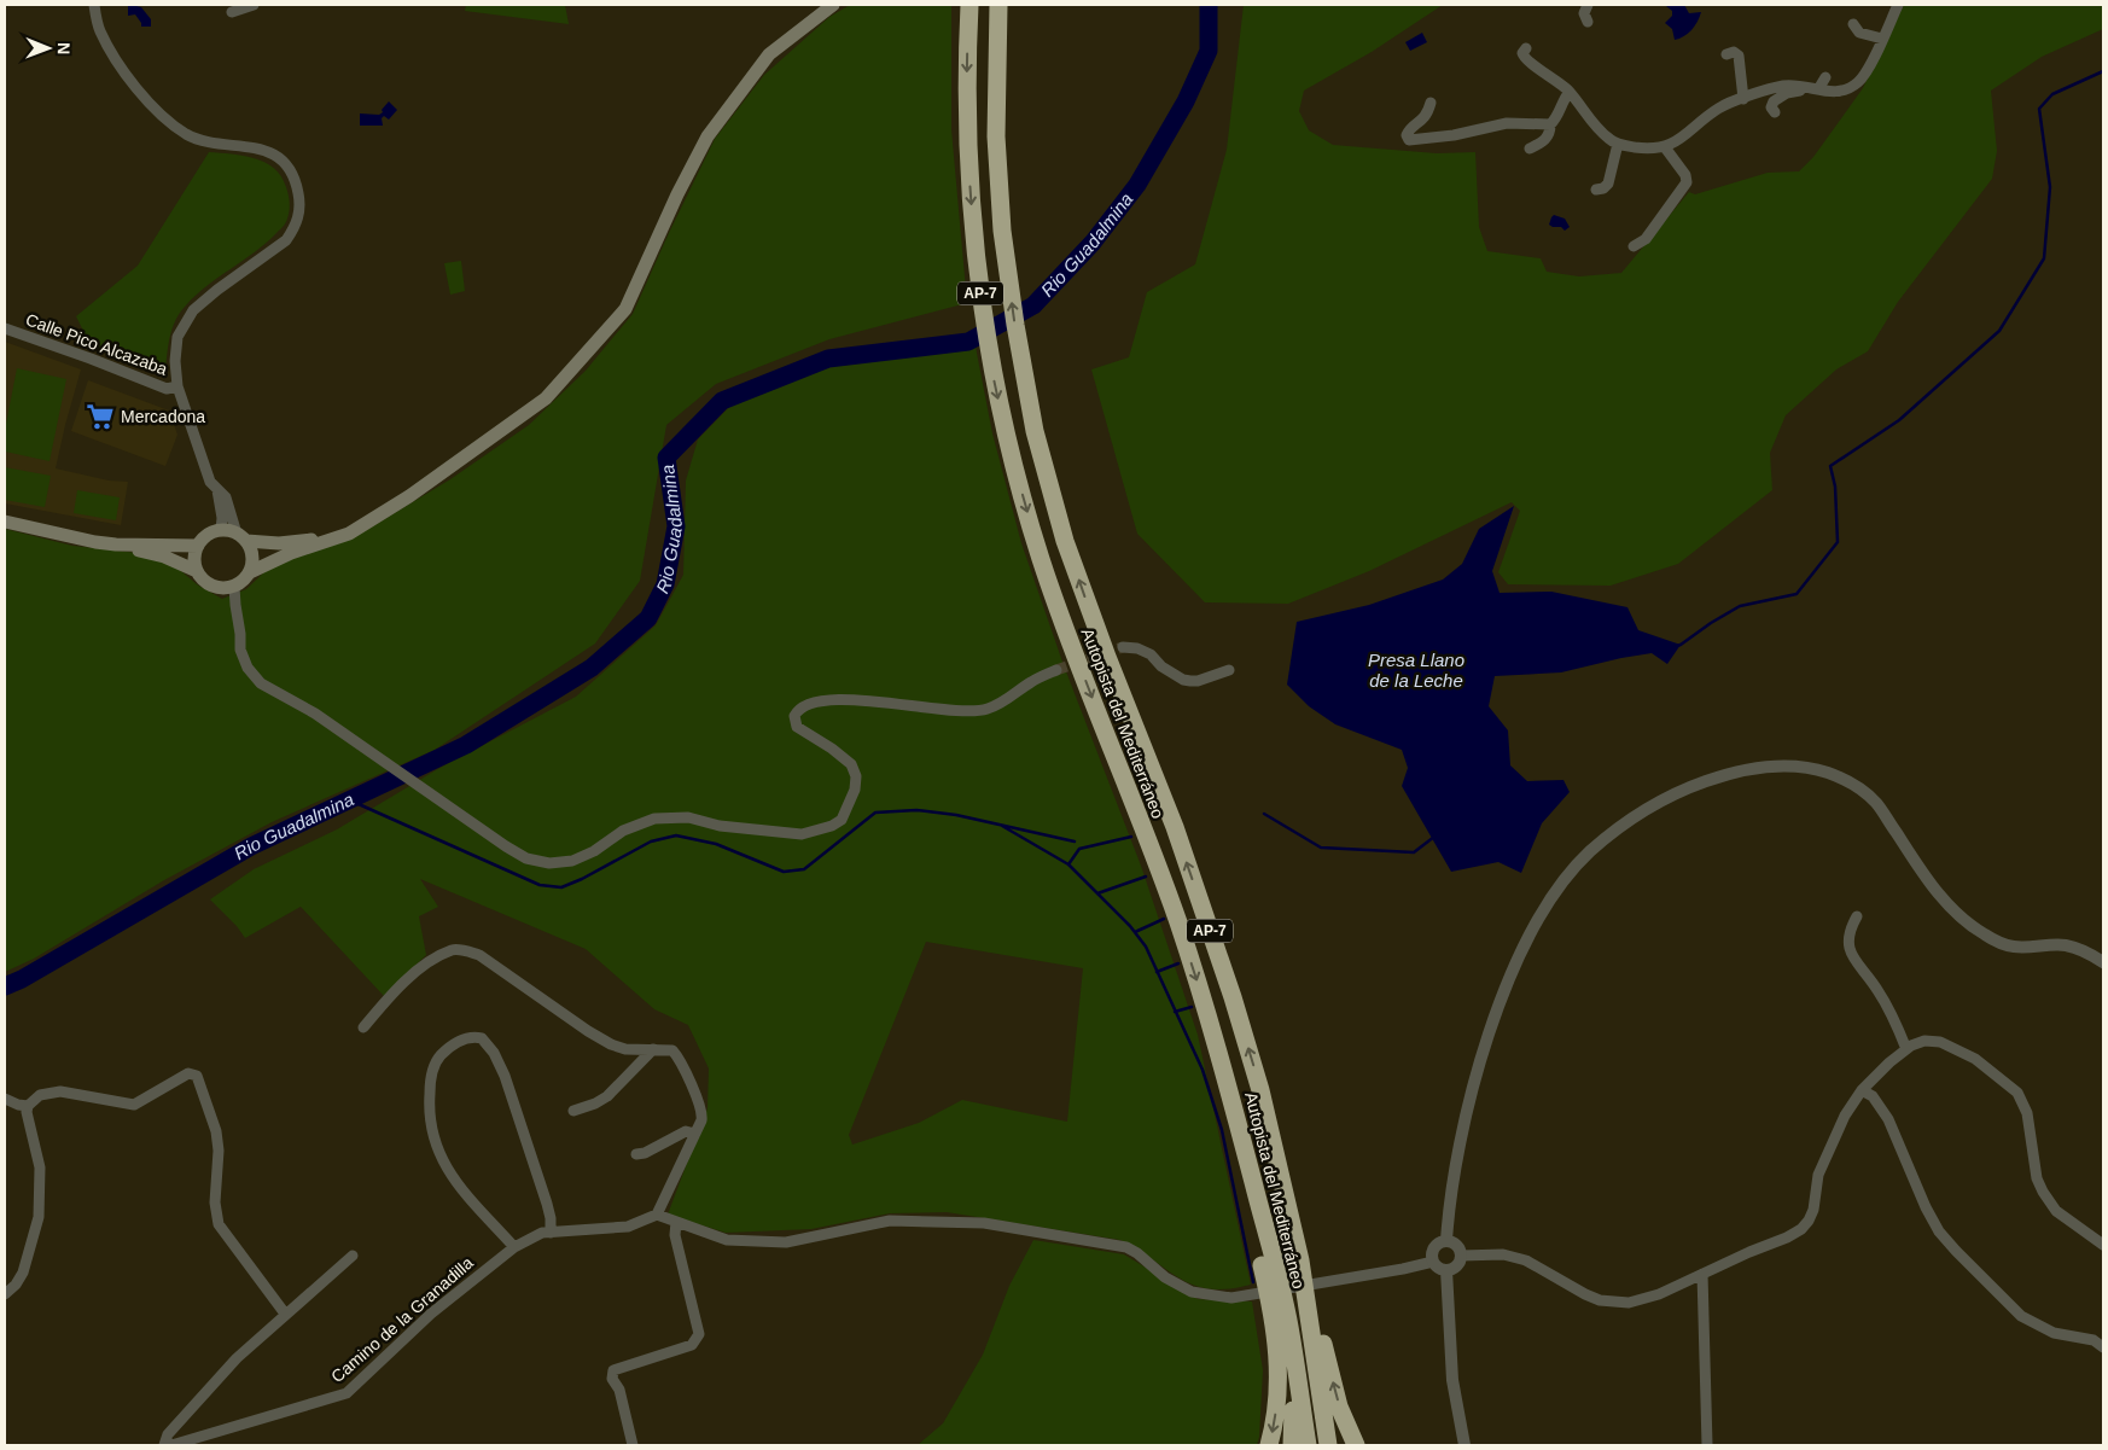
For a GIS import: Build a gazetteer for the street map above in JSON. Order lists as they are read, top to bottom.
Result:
{
  "streets": {
    "highway": ["AP-7", "Autopista del Mediterráneo"],
    "street": ["Calle Pico Alcazaba", "Camino de la Granadilla"]
  },
  "water": ["Rio Guadalmina", "Presa Llano de la Leche"],
  "places": {
    "supermarket": ["Mercadona"]
  },
  "north": "right"
}
